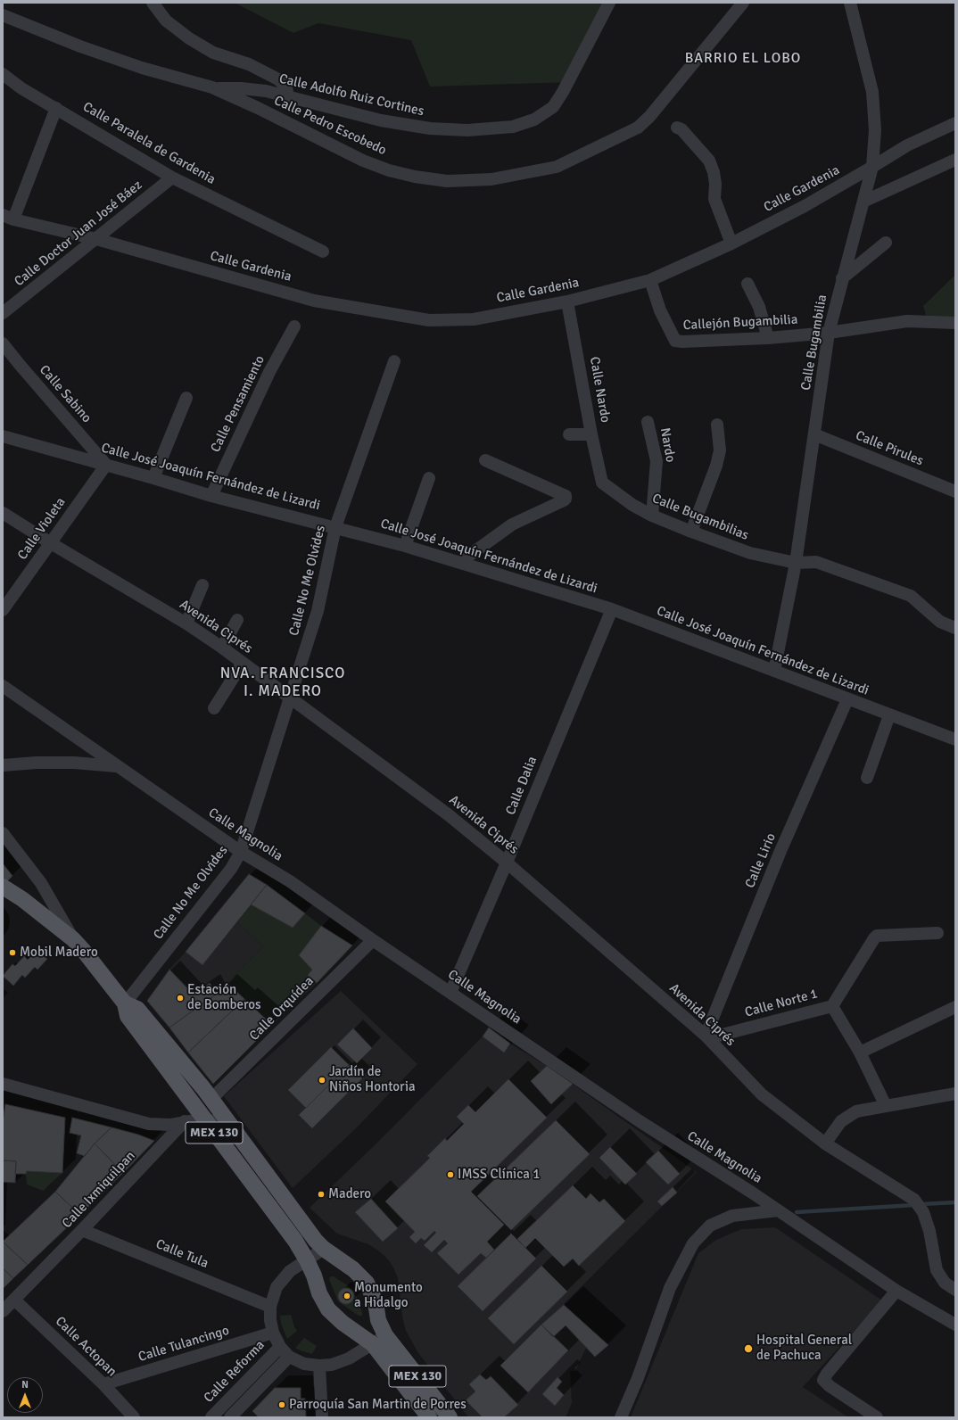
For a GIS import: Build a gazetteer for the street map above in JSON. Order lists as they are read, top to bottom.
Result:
{
  "streets": {
    "main road": ["MEX 130"],
    "street": [
      "Calle Adolfo Ruiz Cortines",
      "Calle Pedro Escobedo",
      "Calle Paralela de Gardenia",
      "Calle Gardenia",
      "Calle Doctor Juan José Báez",
      "Callejón Bugambilia",
      "Calle Bugambilia",
      "Calle Nardo",
      "Calle Sabino",
      "Calle Pensamiento",
      "Nardo",
      "Calle Pirules",
      "Calle José Joaquín Fernández de Lizardi",
      "Calle Bugambilias",
      "Calle Violeta",
      "Calle No Me Olvides",
      "Avenida Ciprés",
      "Calle Dalia",
      "Calle Magnolia",
      "Calle Lirio",
      "Calle Norte 1",
      "Calle Orquídea",
      "Calle Ixmiquilpan",
      "Calle Tula",
      "Calle Tulancingo",
      "Calle Actopan",
      "Calle Reforma"
    ]
  },
  "crossings": [
    ["Calle Adolfo Ruiz Cortines", "Calle Pedro Escobedo"],
    ["Calle Paralela de Gardenia", "Calle Doctor Juan José Báez"],
    ["Calle Gardenia", "Calle Doctor Juan José Báez"],
    ["Calle Gardenia", "Callejón Bugambilia"],
    ["Calle Gardenia", "Calle Bugambilia"],
    ["Calle Gardenia", "Calle Nardo"],
    ["Callejón Bugambilia", "Calle Bugambilia"],
    ["Calle Bugambilia", "Calle Pirules"],
    ["Calle Bugambilia", "Calle José Joaquín Fernández de Lizardi"],
    ["Calle Bugambilia", "Calle Bugambilias"],
    ["Calle Nardo", "Calle Bugambilias"],
    ["Calle Sabino", "Calle José Joaquín Fernández de Lizardi"],
    ["Calle Sabino", "Calle Violeta"],
    ["Calle Pensamiento", "Calle José Joaquín Fernández de Lizardi"],
    ["Nardo", "Calle Bugambilias"],
    ["Calle José Joaquín Fernández de Lizardi", "Calle Violeta"],
    ["Calle José Joaquín Fernández de Lizardi", "Calle No Me Olvides"],
    ["Calle José Joaquín Fernández de Lizardi", "Calle Dalia"],
    ["Calle José Joaquín Fernández de Lizardi", "Calle Lirio"],
    ["Calle Violeta", "Avenida Ciprés"],
    ["Calle No Me Olvides", "Avenida Ciprés"],
    ["Calle No Me Olvides", "Calle Magnolia"],
    ["Calle No Me Olvides", "MEX 130"],
    ["Avenida Ciprés", "Calle Dalia"],
    ["Avenida Ciprés", "Calle Lirio"],
    ["Avenida Ciprés", "Calle Norte 1"],
    ["Calle Dalia", "Calle Magnolia"],
    ["Calle Magnolia", "Calle Orquídea"],
    ["Calle Lirio", "Calle Norte 1"],
    ["Calle Orquídea", "MEX 130"],
    ["Calle Ixmiquilpan", "Calle Tula"],
    ["Calle Ixmiquilpan", "Calle Actopan"],
    ["Calle Tulancingo", "Calle Actopan"]
  ],
  "districts": ["BARRIO EL LOBO", "NVA. FRANCISCO I. MADERO"],
  "places": [
    "Mobil Madero",
    "Estación de Bomberos",
    "Jardín de Niños Hontoria",
    "IMSS Clínica 1",
    "Madero",
    "Monumento a Hidalgo",
    "Hospital General de Pachuca",
    "Parroquía San Martin de Porres"
  ],
  "north": "top"
}
